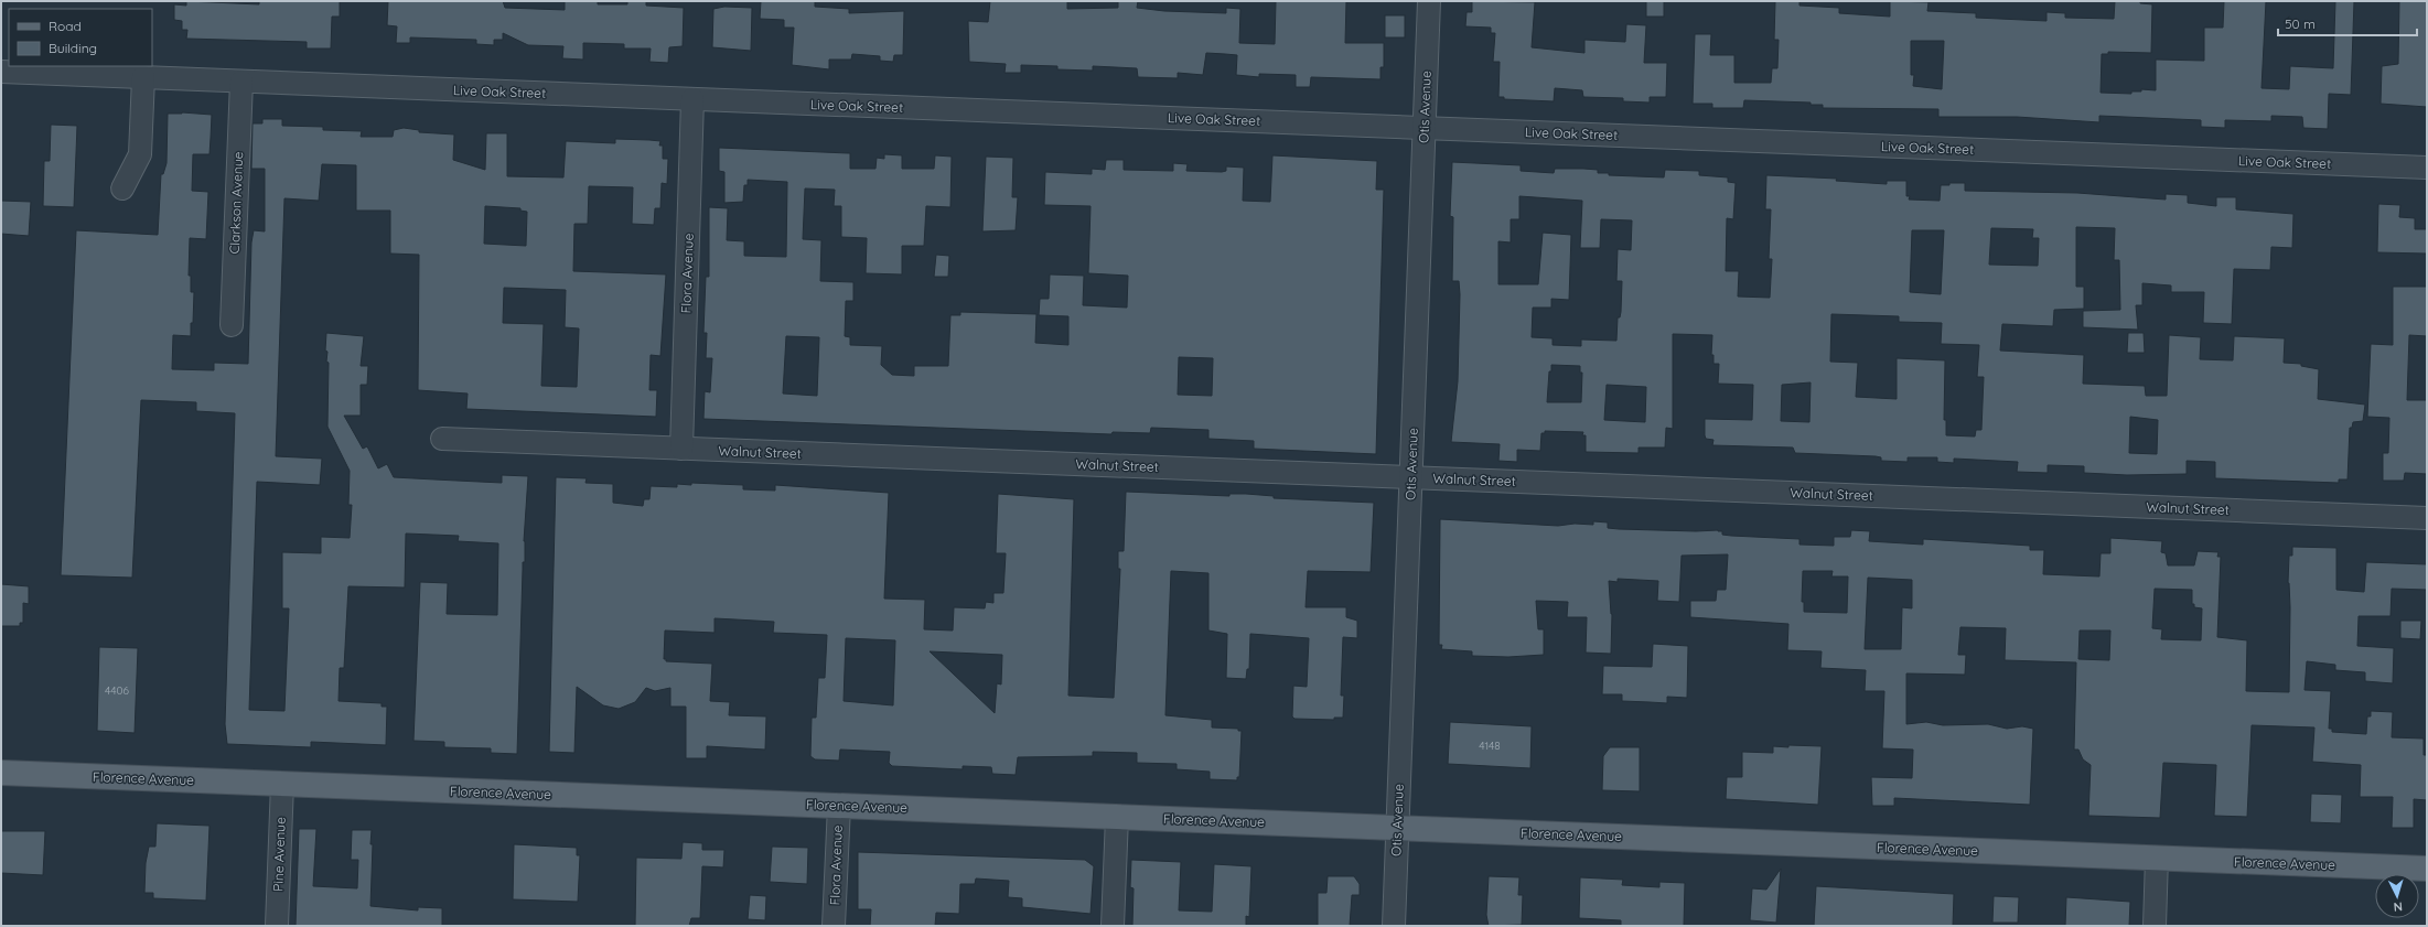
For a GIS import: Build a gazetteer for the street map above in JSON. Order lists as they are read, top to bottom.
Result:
{
  "streets": {
    "main road": ["Florence Avenue"],
    "street": [
      "Live Oak Street",
      "Otis Avenue",
      "Clarkson Avenue",
      "Flora Avenue",
      "Walnut Street",
      "Pine Avenue"
    ]
  },
  "crossings": [
    ["Live Oak Street", "Otis Avenue"],
    ["Live Oak Street", "Clarkson Avenue"],
    ["Live Oak Street", "Flora Avenue"],
    ["Otis Avenue", "Walnut Street"],
    ["Otis Avenue", "Florence Avenue"],
    ["Flora Avenue", "Walnut Street"],
    ["Flora Avenue", "Florence Avenue"],
    ["Florence Avenue", "Pine Avenue"]
  ],
  "house_numbers": ["4406", "4148"],
  "legend": ["Road", "Building"],
  "scale_bar": "50 m",
  "north": "bottom"
}
